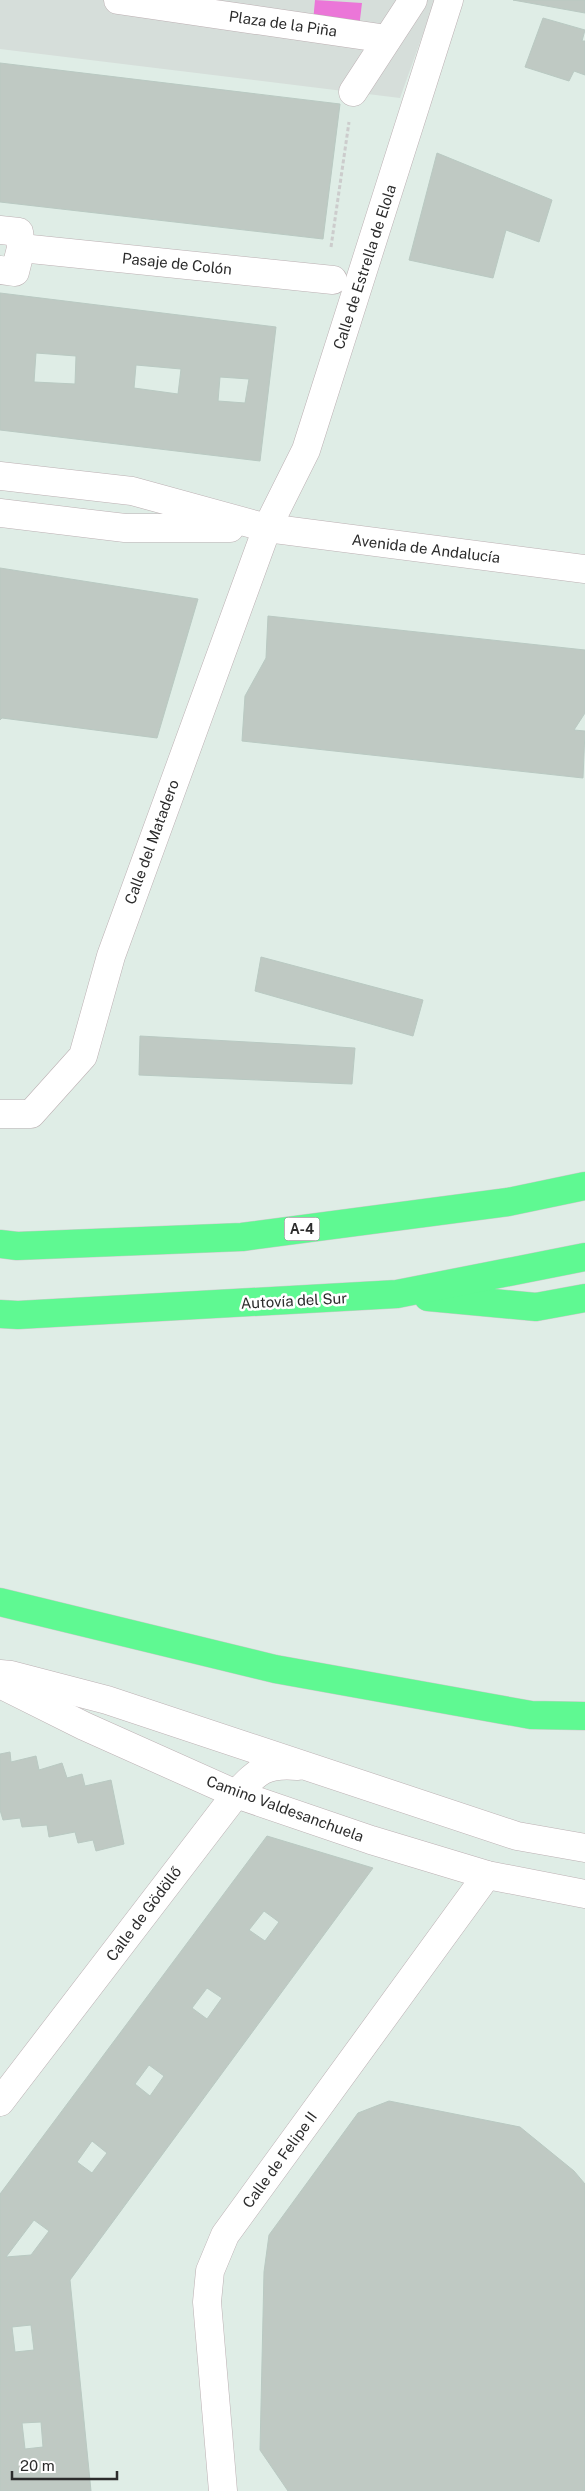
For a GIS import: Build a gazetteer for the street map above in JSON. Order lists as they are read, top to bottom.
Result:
{
  "streets": {
    "highway": ["A-4", "Autovía del Sur"],
    "street": [
      "Plaza de la Piña",
      "Pasaje de Colón",
      "Calle de Estrella de Elola",
      "Avenida de Andalucía",
      "Calle del Matadero",
      "Camino Valdesanchuela",
      "Calle de Gödöllő",
      "Calle de Felipe II"
    ]
  },
  "crossings": [
    ["Calle de Estrella de Elola", "Avenida de Andalucía"],
    ["Calle de Estrella de Elola", "Calle del Matadero"],
    ["Avenida de Andalucía", "Calle del Matadero"],
    ["Camino Valdesanchuela", "Calle de Gödöllő"],
    ["Camino Valdesanchuela", "Calle de Felipe II"]
  ],
  "scale_bar": "20 m"
}
